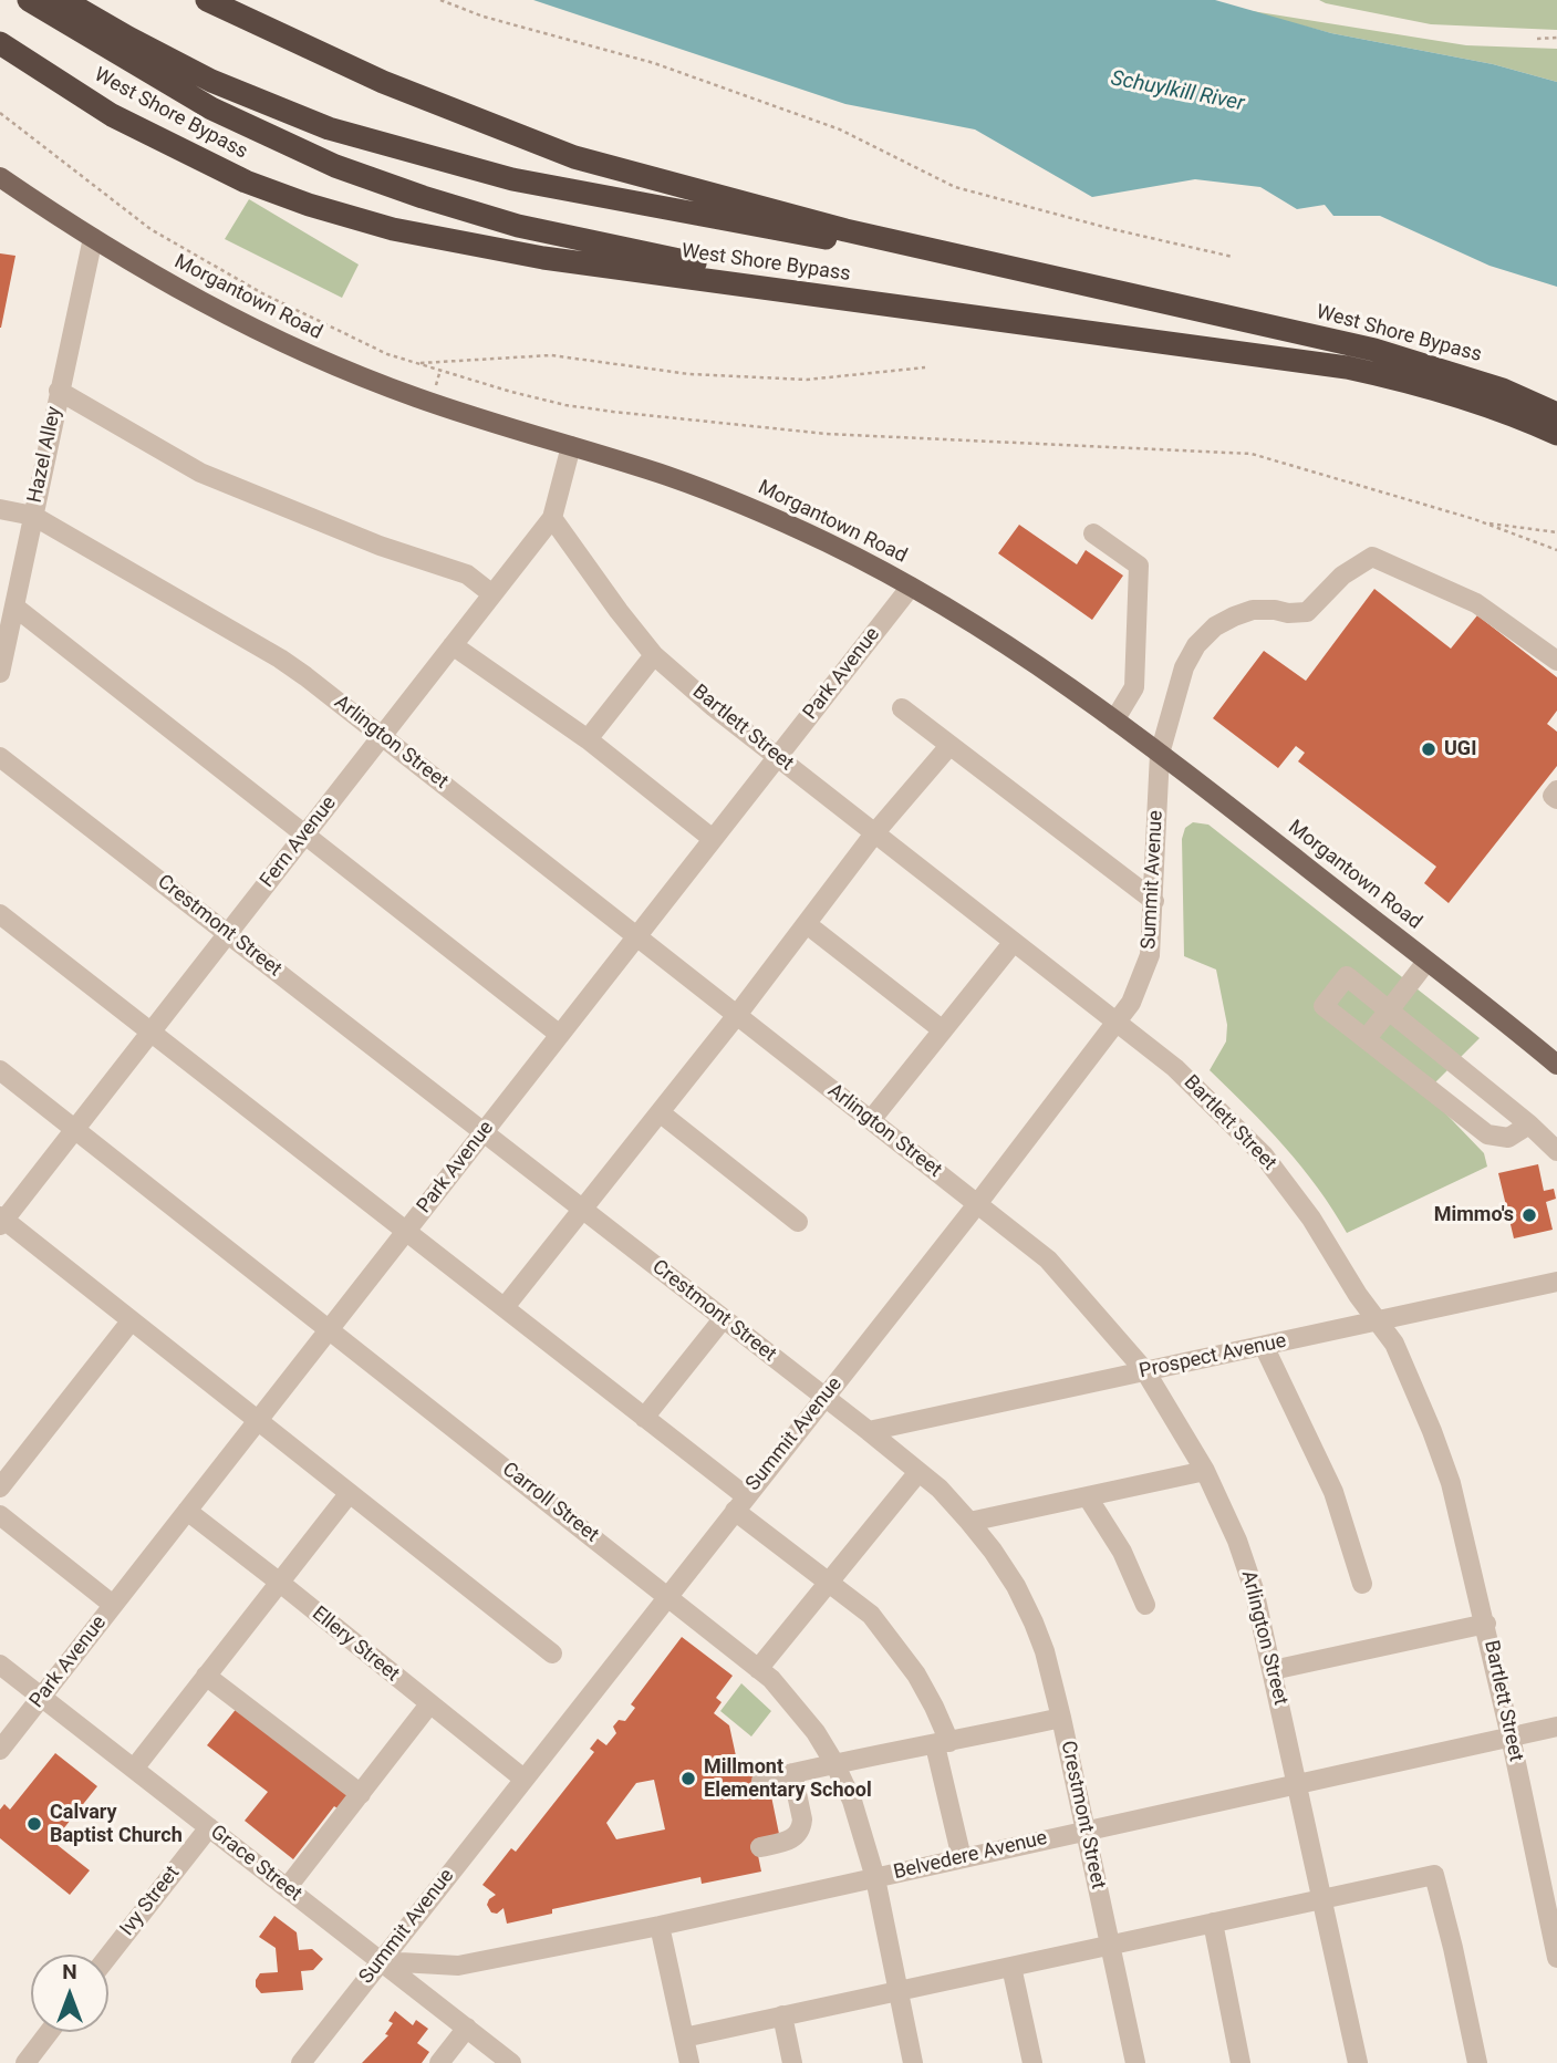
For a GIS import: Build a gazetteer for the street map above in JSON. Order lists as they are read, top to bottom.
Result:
{
  "streets": {
    "highway": ["West Shore Bypass"],
    "main road": ["Morgantown Road"],
    "street": [
      "Hazel Alley",
      "Park Avenue",
      "Bartlett Street",
      "Arlington Street",
      "Fern Avenue",
      "Summit Avenue",
      "Crestmont Street",
      "Prospect Avenue",
      "Carroll Street",
      "Ellery Street",
      "Belvedere Avenue",
      "Grace Street",
      "Ivy Street"
    ]
  },
  "crossings": [
    ["Morgantown Road", "Hazel Alley"],
    ["Morgantown Road", "Park Avenue"],
    ["Morgantown Road", "Fern Avenue"],
    ["Morgantown Road", "Summit Avenue"],
    ["Hazel Alley", "Arlington Street"],
    ["Park Avenue", "Bartlett Street"],
    ["Park Avenue", "Arlington Street"],
    ["Park Avenue", "Crestmont Street"],
    ["Park Avenue", "Carroll Street"],
    ["Park Avenue", "Ellery Street"],
    ["Park Avenue", "Grace Street"],
    ["Bartlett Street", "Fern Avenue"],
    ["Bartlett Street", "Summit Avenue"],
    ["Bartlett Street", "Prospect Avenue"],
    ["Bartlett Street", "Belvedere Avenue"],
    ["Arlington Street", "Fern Avenue"],
    ["Arlington Street", "Summit Avenue"],
    ["Arlington Street", "Prospect Avenue"],
    ["Arlington Street", "Belvedere Avenue"],
    ["Fern Avenue", "Crestmont Street"],
    ["Fern Avenue", "Carroll Street"],
    ["Summit Avenue", "Crestmont Street"],
    ["Summit Avenue", "Carroll Street"],
    ["Summit Avenue", "Ellery Street"],
    ["Summit Avenue", "Belvedere Avenue"],
    ["Summit Avenue", "Grace Street"],
    ["Crestmont Street", "Prospect Avenue"],
    ["Crestmont Street", "Belvedere Avenue"],
    ["Carroll Street", "Belvedere Avenue"],
    ["Belvedere Avenue", "Grace Street"],
    ["Grace Street", "Ivy Street"]
  ],
  "water": ["Schuylkill River"],
  "places": [
    "UGI",
    "Mimmo's",
    "Millmont Elementary School",
    "Calvary Baptist Church"
  ],
  "north": "top"
}
